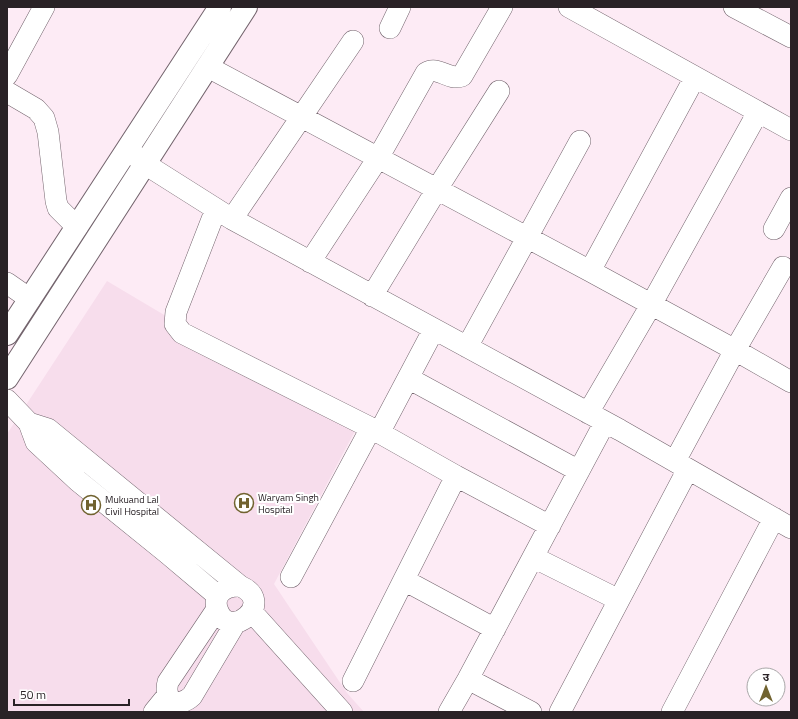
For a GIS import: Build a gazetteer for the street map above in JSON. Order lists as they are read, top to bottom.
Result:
{
  "places": {
    "hospital": ["Waryam Singh Hospital", "Mukuand Lal Civil Hospital"]
  },
  "scale_bar": "50 m",
  "north": "top"
}
